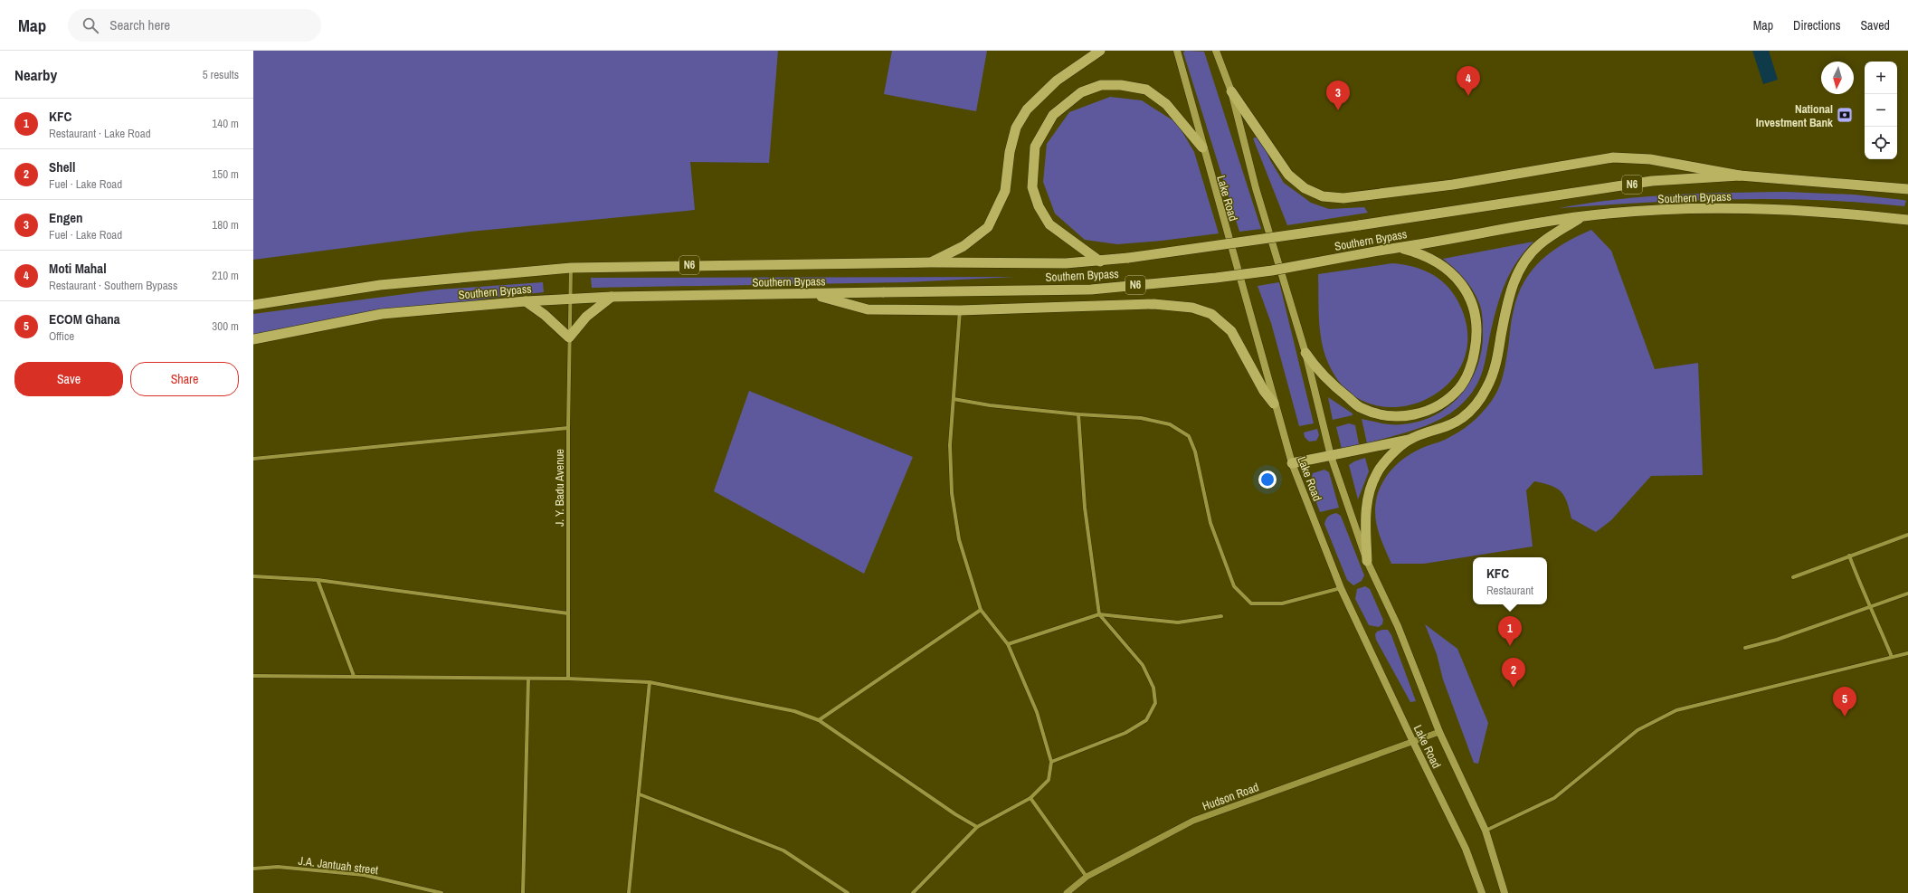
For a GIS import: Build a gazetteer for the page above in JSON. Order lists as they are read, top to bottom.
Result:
{
  "streets": {
    "highway": ["N6", "Southern Bypass"],
    "main road": ["Lake Road"],
    "street": ["J. Y. Badu Avenue", "Hudson Road", "J.A. Jantuah street"]
  },
  "crossings": [
    ["Southern Bypass", "J. Y. Badu Avenue"],
    ["Lake Road", "Hudson Road"]
  ],
  "places": {
    "bank": ["National Investment Bank"]
  },
  "north": "bottom",
  "page": {
    "header": "Map",
    "search": "Search here",
    "nav": ["Map", "Directions", "Saved"],
    "heading": ["Nearby", "5 results"],
    "map_buttons": ["+", "−"],
    "pins": [
      "4",
      "3",
      "1",
      "2",
      "5"
    ],
    "list": [
      {
        "mark": "1",
        "name": "KFC",
        "note": "Restaurant · Lake Road",
        "value": "140 m"
      },
      {
        "mark": "2",
        "name": "Shell",
        "note": "Fuel · Lake Road",
        "value": "150 m"
      },
      {
        "mark": "3",
        "name": "Engen",
        "note": "Fuel · Lake Road",
        "value": "180 m"
      },
      {
        "mark": "4",
        "name": "Moti Mahal",
        "note": "Restaurant · Southern Bypass",
        "value": "210 m"
      },
      {
        "mark": "5",
        "name": "ECOM Ghana",
        "note": "Office",
        "value": "300 m"
      }
    ],
    "buttons": ["Save", "Share"],
    "popup": ["KFC", "Restaurant"]
  }
}
